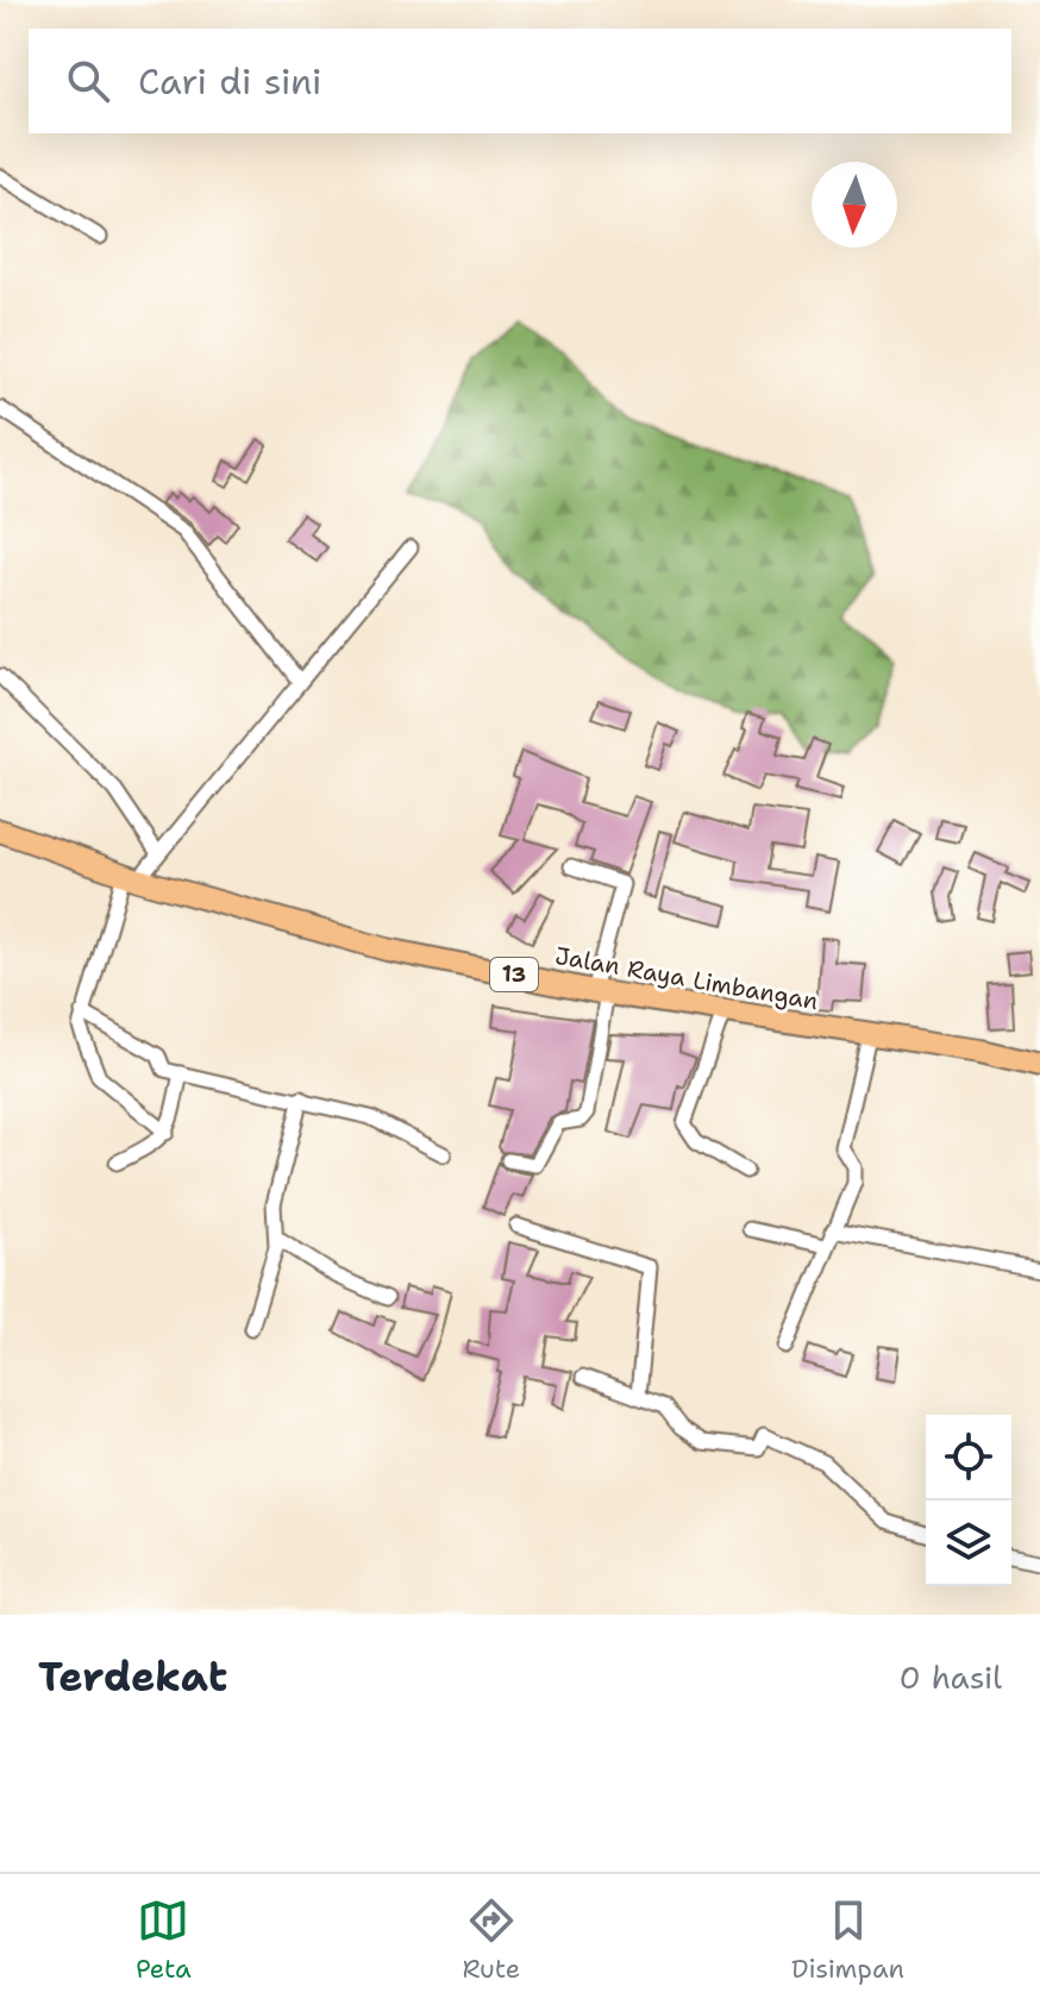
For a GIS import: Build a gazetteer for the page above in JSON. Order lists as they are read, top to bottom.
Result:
{
  "streets": {
    "highway": ["13", "Jalan Raya Limbangan"]
  },
  "north": "bottom",
  "page": {
    "search": "Cari di sini",
    "heading": ["Terdekat", "0 hasil"],
    "nav": ["Peta", "Rute", "Disimpan"]
  }
}
